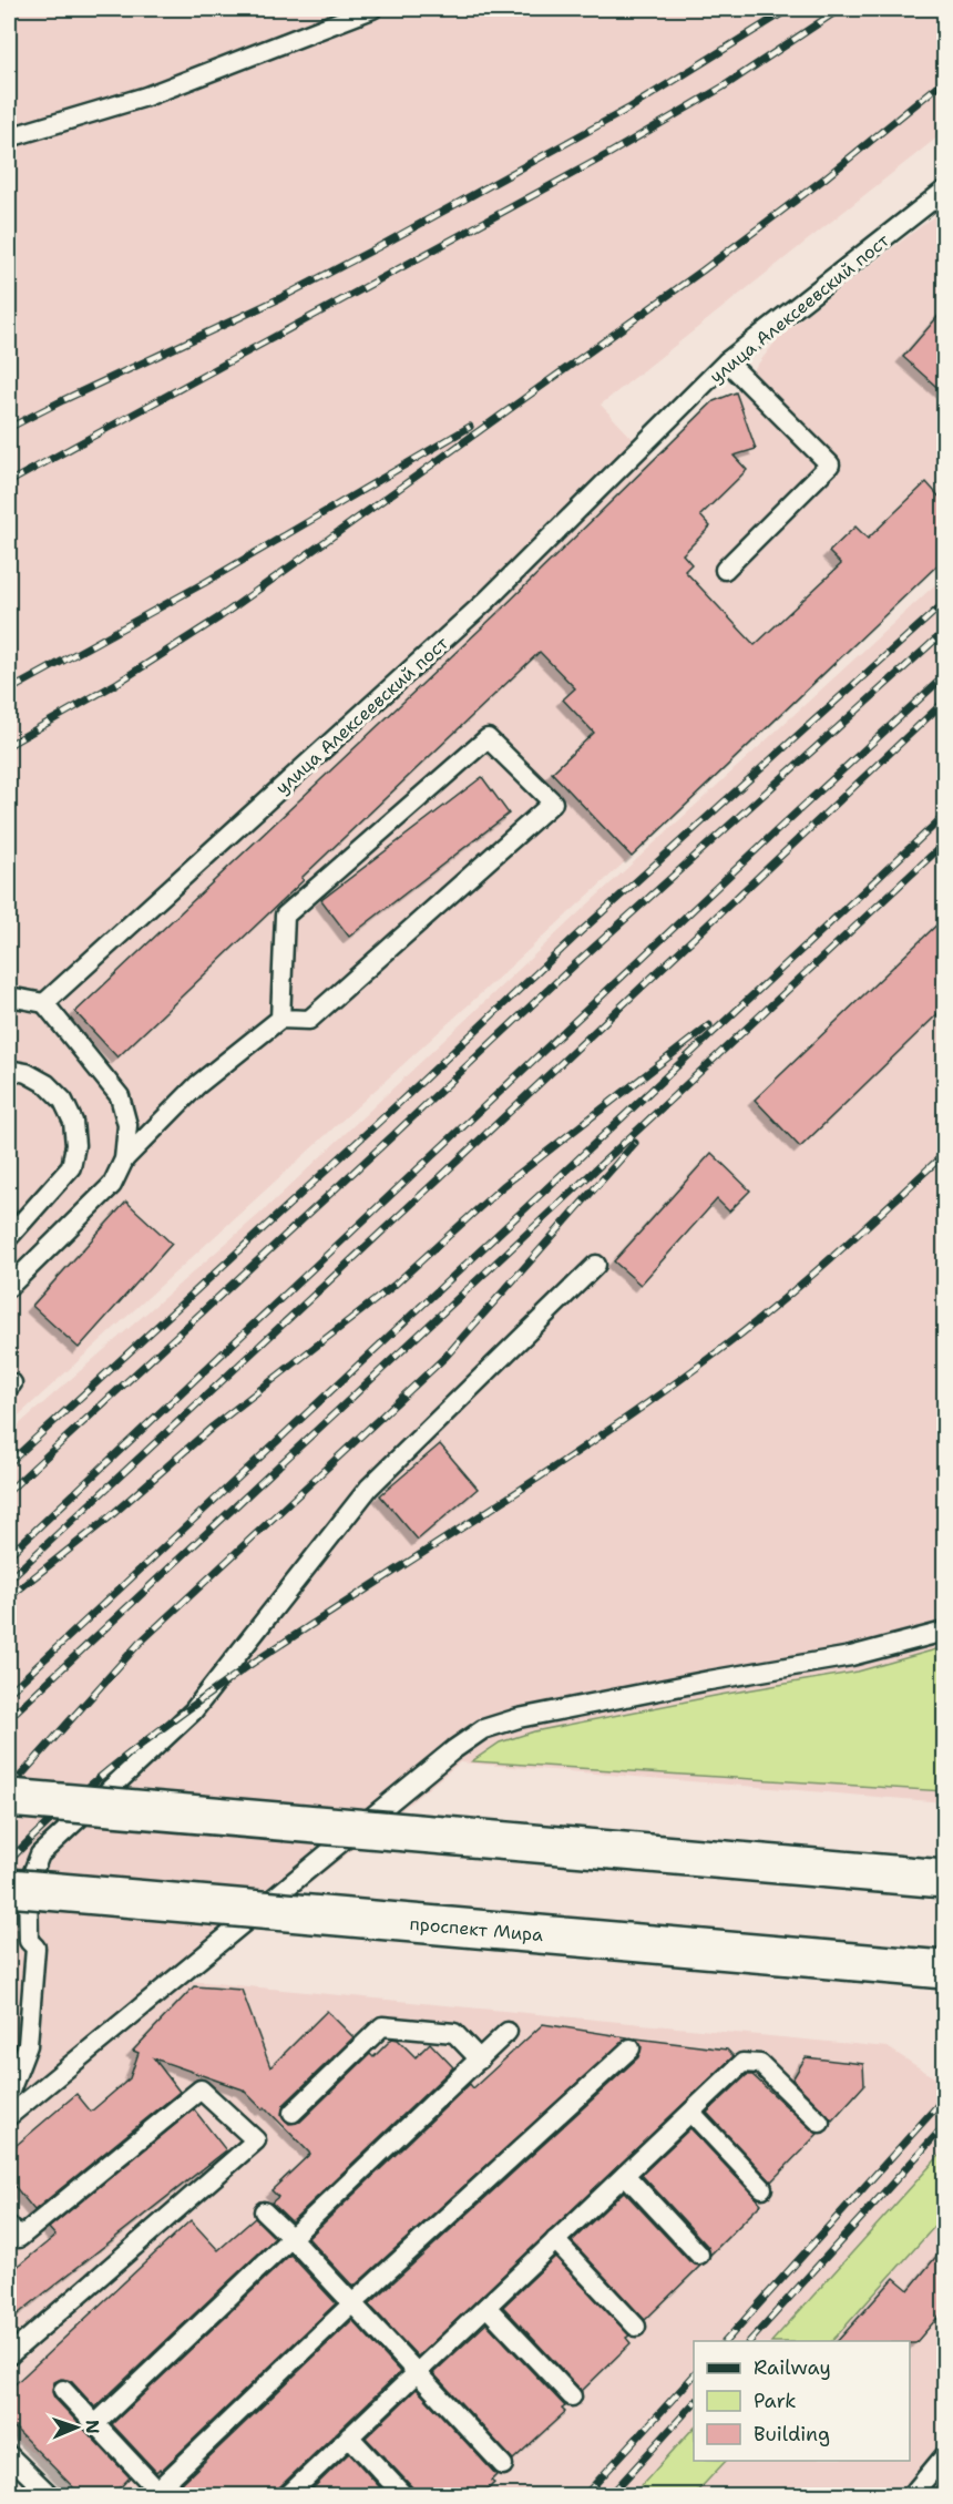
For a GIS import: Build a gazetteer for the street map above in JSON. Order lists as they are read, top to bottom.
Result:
{
  "streets": {
    "main road": ["проспект Мира"],
    "lane": ["улица Алексеевский пост"]
  },
  "legend": ["Railway", "Park", "Building"],
  "north": "right"
}
